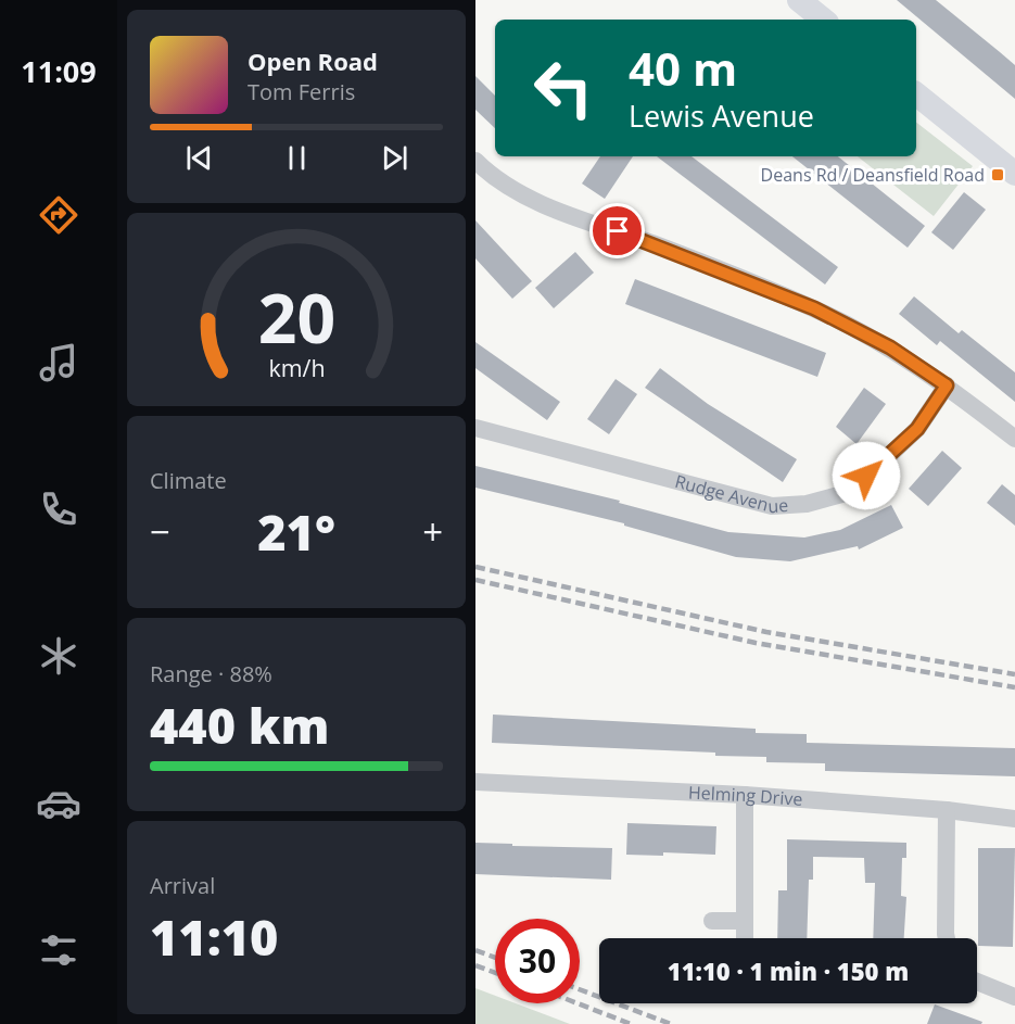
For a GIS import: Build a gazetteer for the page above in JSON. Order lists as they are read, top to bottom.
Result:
{
  "streets": {
    "street": ["Rudge Avenue", "Helming Drive"]
  },
  "places": {
    "transit": ["Deans Rd / Deansfield Road"]
  },
  "page": {
    "tabs": "11:09",
    "turn": ["40 m", "Lewis Avenue"],
    "song": ["Open Road", "Tom Ferris"],
    "tile": [
      "Climate",
      ["Range · 88%", "440 km"],
      ["Arrival", "11:10"]
    ],
    "heat": ["−", "21°", "+"],
    "limit": "30",
    "trip": "11:10 · 1 min · 150 m",
    "gauge": ["20", "km/h"]
  }
}
